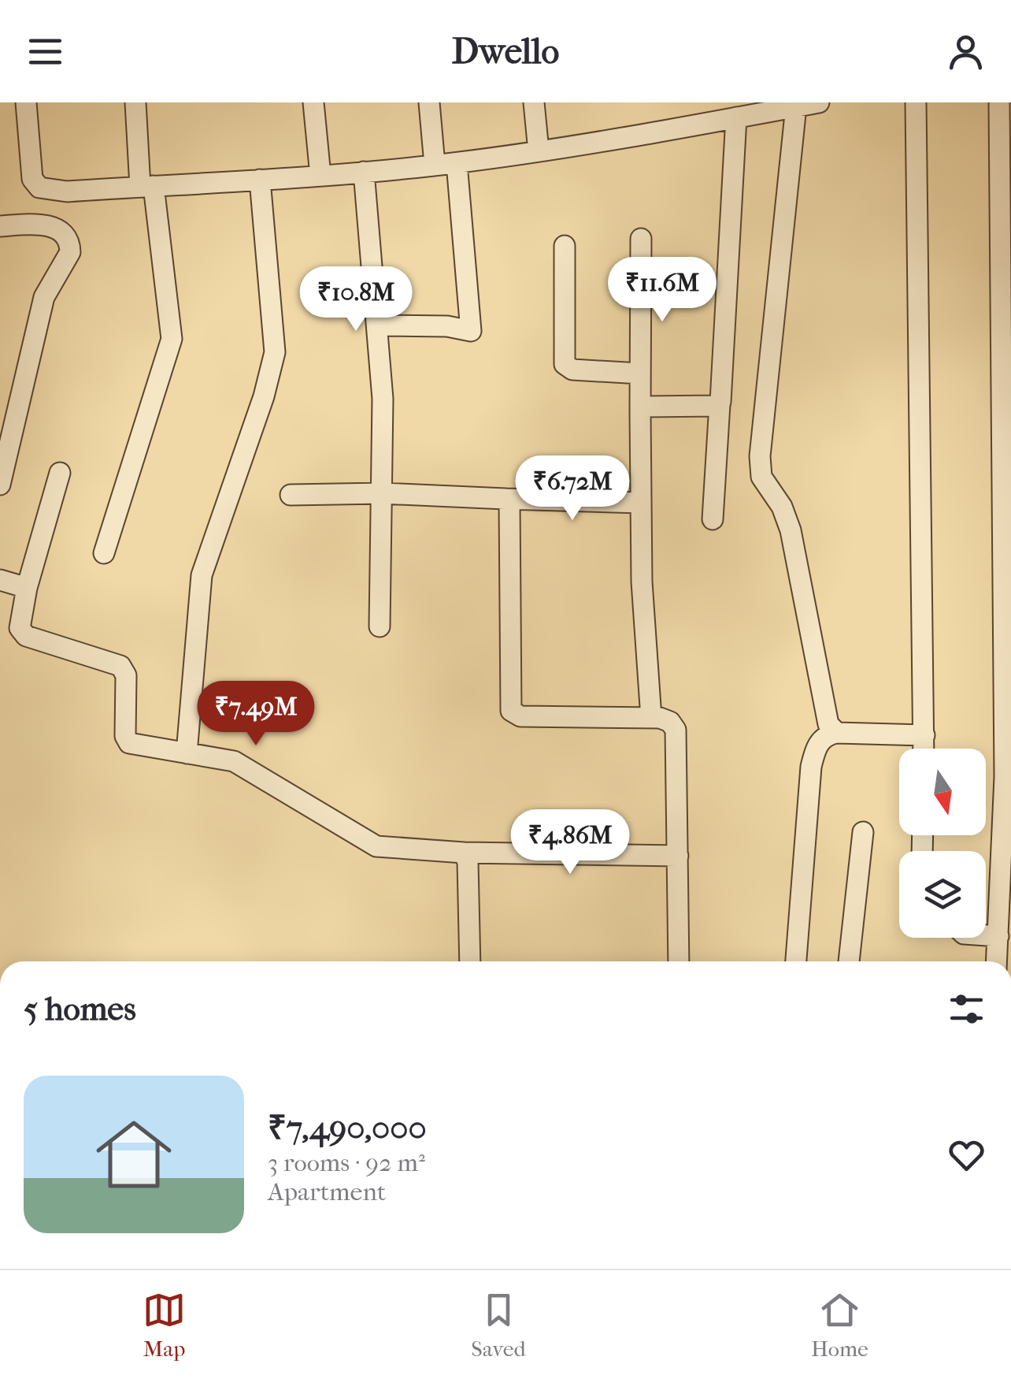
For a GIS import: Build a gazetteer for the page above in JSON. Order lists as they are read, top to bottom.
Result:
{
  "north": "bottom",
  "page": {
    "header": "Dwello",
    "price": [
      "₹11.6M",
      "₹10.8M",
      "₹6.72M",
      "₹7.49M",
      "₹4.86M"
    ],
    "heading": "5 homes",
    "list": [
      {
        "name": "₹7,490,000",
        "note": "3 rooms · 92 m² · Apartment"
      }
    ],
    "tabs": ["Map", "Saved", "Home"]
  }
}
